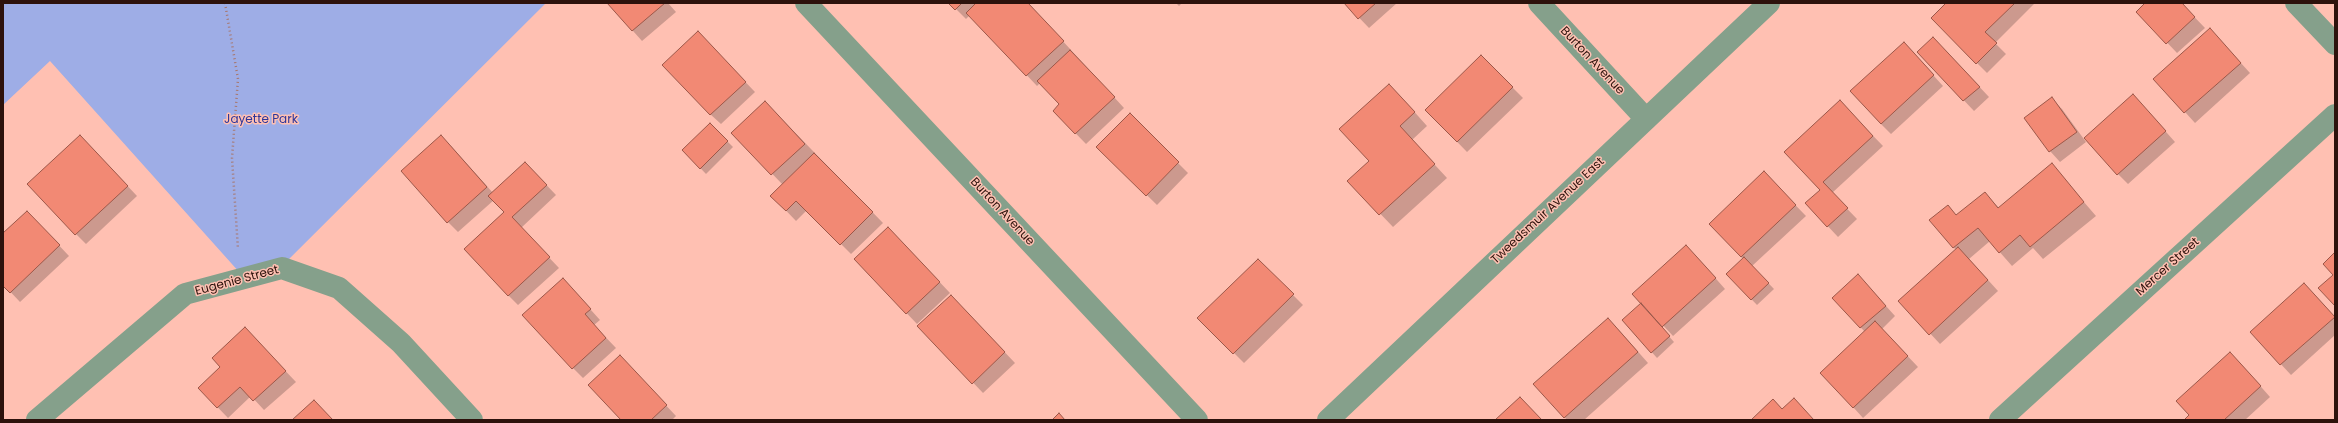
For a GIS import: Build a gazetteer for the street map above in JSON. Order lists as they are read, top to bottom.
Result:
{
  "streets": {
    "street": [
      "Burton Avenue",
      "Tweedsmuir Avenue East",
      "Mercer Street",
      "Eugenie Street"
    ]
  },
  "crossings": [
    ["Burton Avenue", "Tweedsmuir Avenue East"]
  ],
  "parks": ["Jayette Park"]
}
